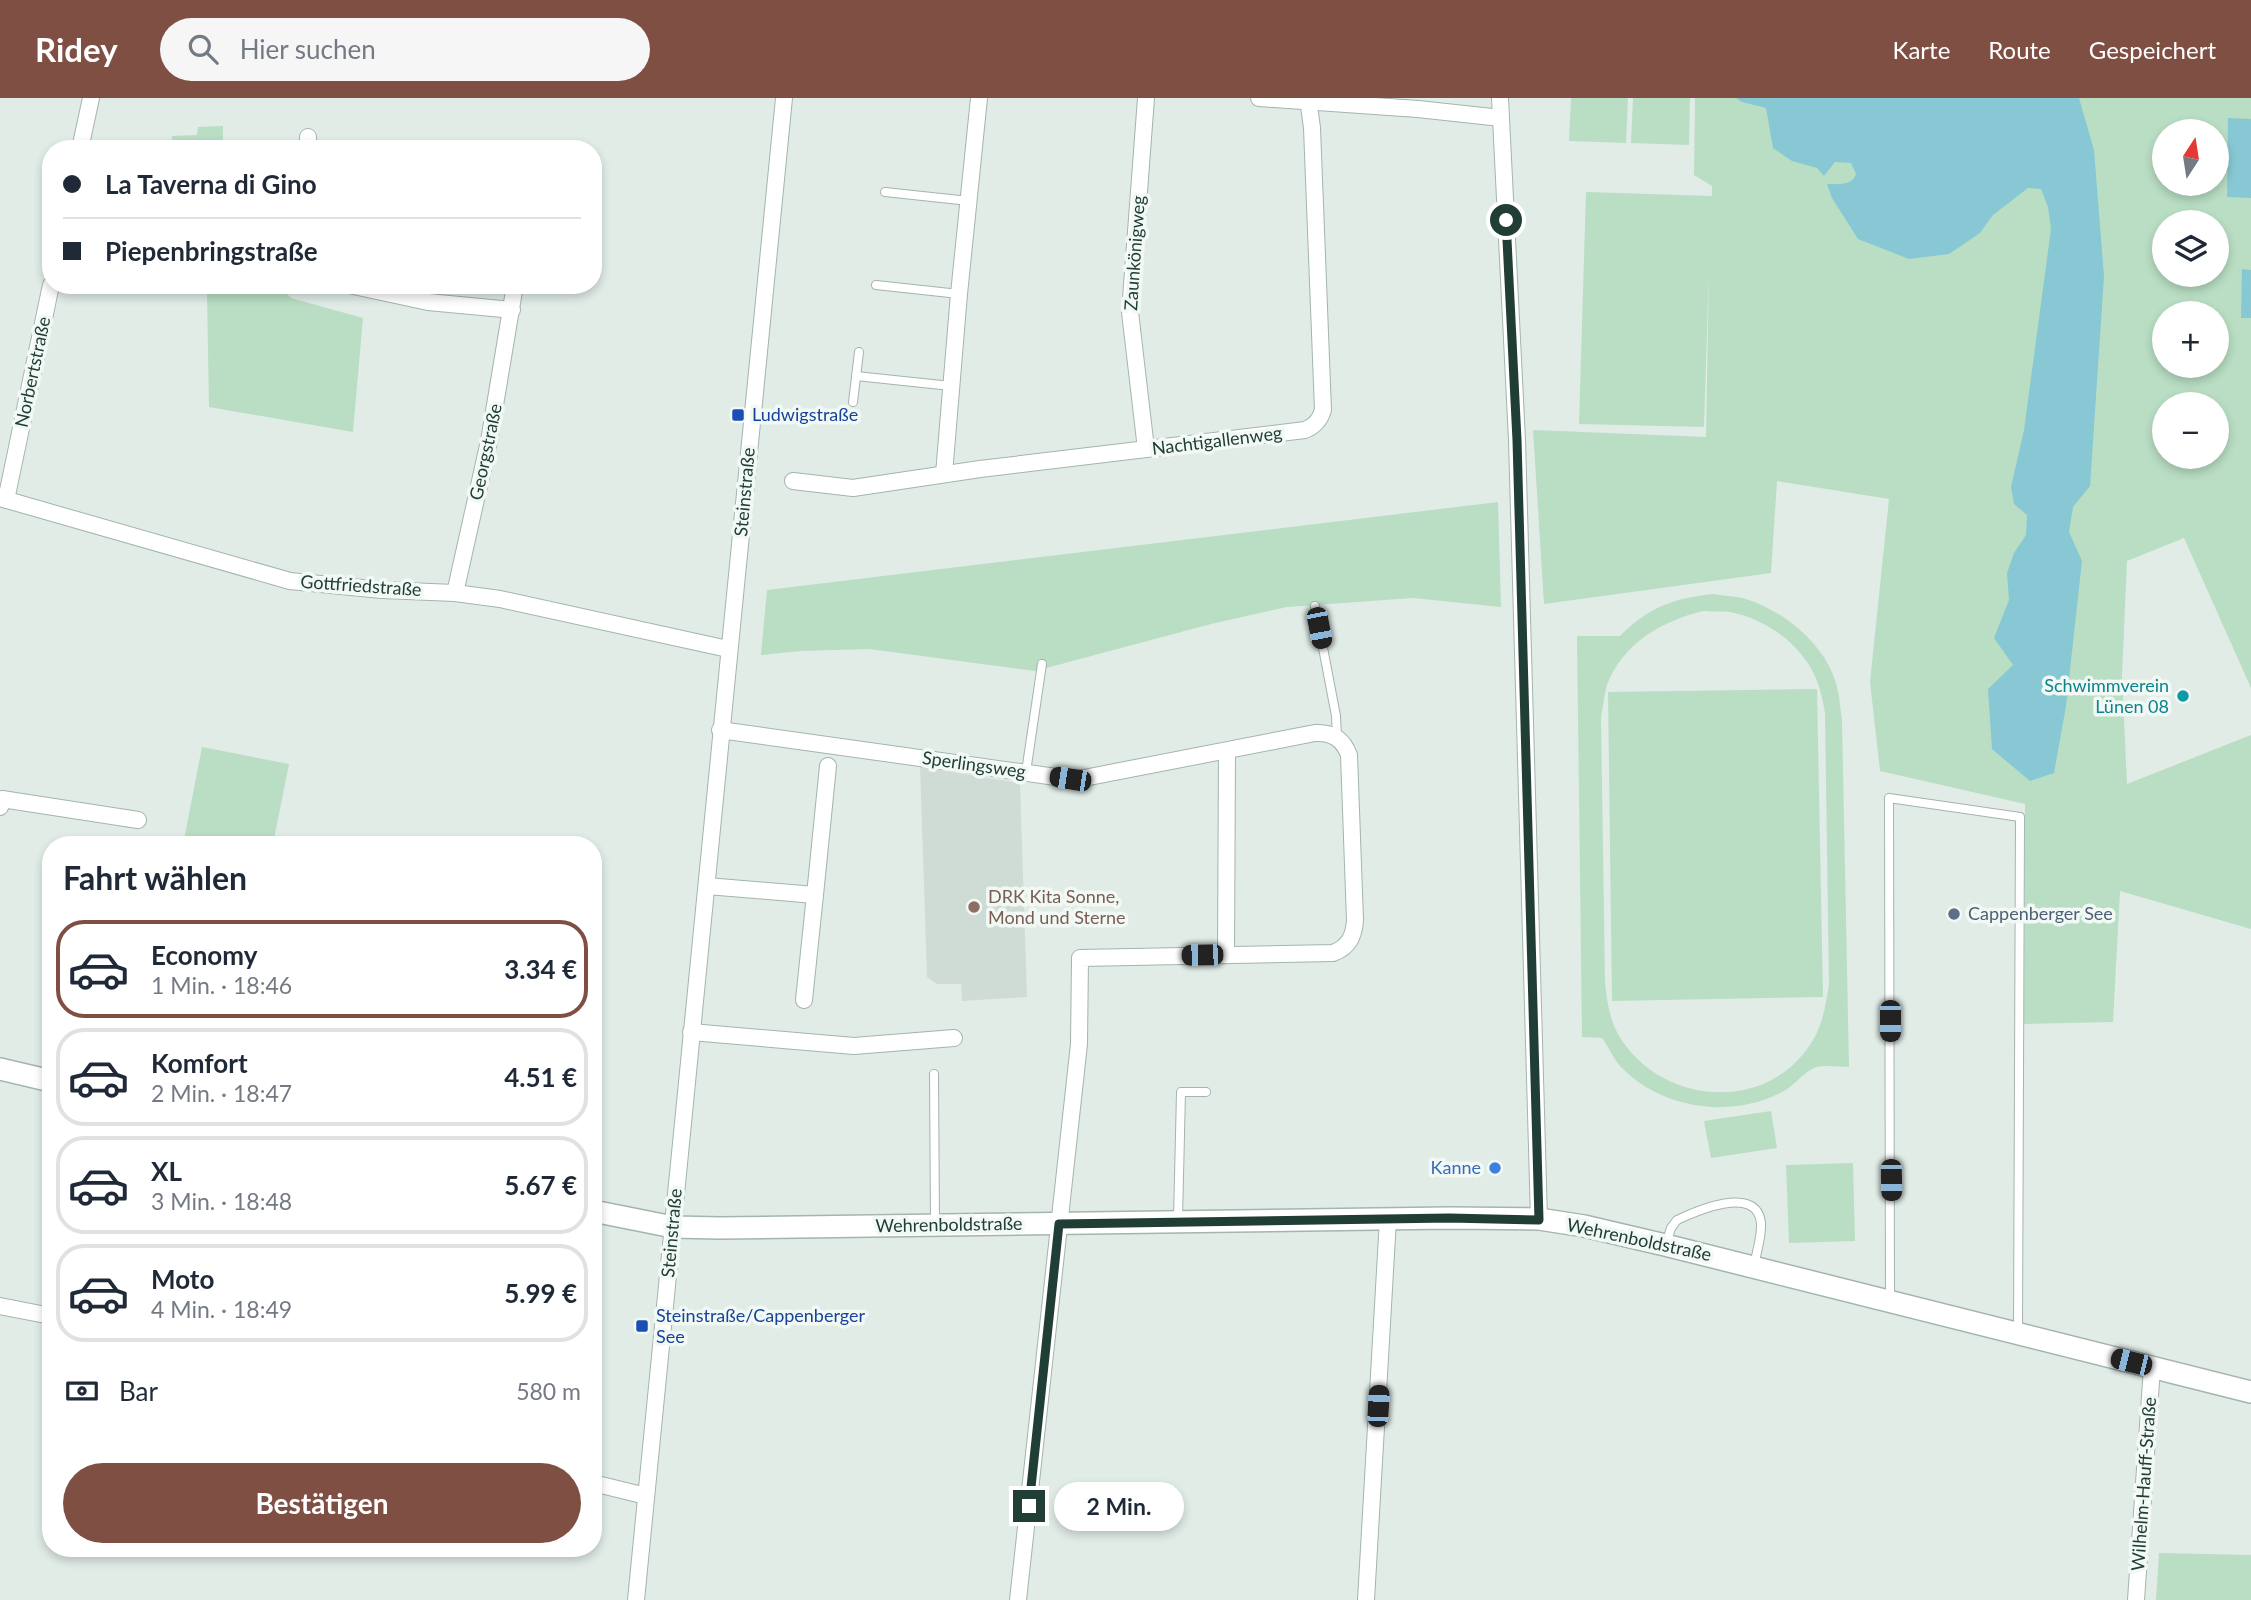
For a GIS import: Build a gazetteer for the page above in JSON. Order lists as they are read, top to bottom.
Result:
{
  "streets": {
    "street": [
      "Zaunkönigweg",
      "Norbertstraße",
      "Nachtigallenweg",
      "Georgstraße",
      "Steinstraße",
      "Gottfriedstraße",
      "Sperlingsweg",
      "Wehrenboldstraße",
      "Wilhelm-Hauff-Straße"
    ]
  },
  "crossings": [
    ["Zaunkönigweg", "Nachtigallenweg"],
    ["Norbertstraße", "Gottfriedstraße"],
    ["Georgstraße", "Gottfriedstraße"],
    ["Steinstraße", "Gottfriedstraße"],
    ["Steinstraße", "Sperlingsweg"],
    ["Steinstraße", "Wehrenboldstraße"],
    ["Wehrenboldstraße", "Wilhelm-Hauff-Straße"]
  ],
  "places": {
    "transit": ["Ludwigstraße", "Steinstraße/Cappenberger See"],
    "other": [
      "Schwimmverein Lünen 08",
      "DRK Kita Sonne, Mond und Sterne",
      "Cappenberger See",
      "Kanne"
    ]
  },
  "north": "top",
  "page": {
    "header": "Ridey",
    "search": "Hier suchen",
    "nav": ["Karte", "Route", "Gespeichert"],
    "map_buttons": ["+", "−"],
    "banner": ["La Taverna di Gino", "Piepenbringstraße"],
    "heading": "Fahrt wählen",
    "list": [
      {
        "name": "Economy",
        "note": "1 Min. · 18:46",
        "value": "3.34 €"
      },
      {
        "name": "Komfort",
        "note": "2 Min. · 18:47",
        "value": "4.51 €"
      },
      {
        "name": "XL",
        "note": "3 Min. · 18:48",
        "value": "5.67 €"
      },
      {
        "name": "Moto",
        "note": "4 Min. · 18:49",
        "value": "5.99 €"
      }
    ],
    "pay": ["Bar", "580 m"],
    "buttons": "Bestätigen",
    "bubble": "2 Min."
  }
}
